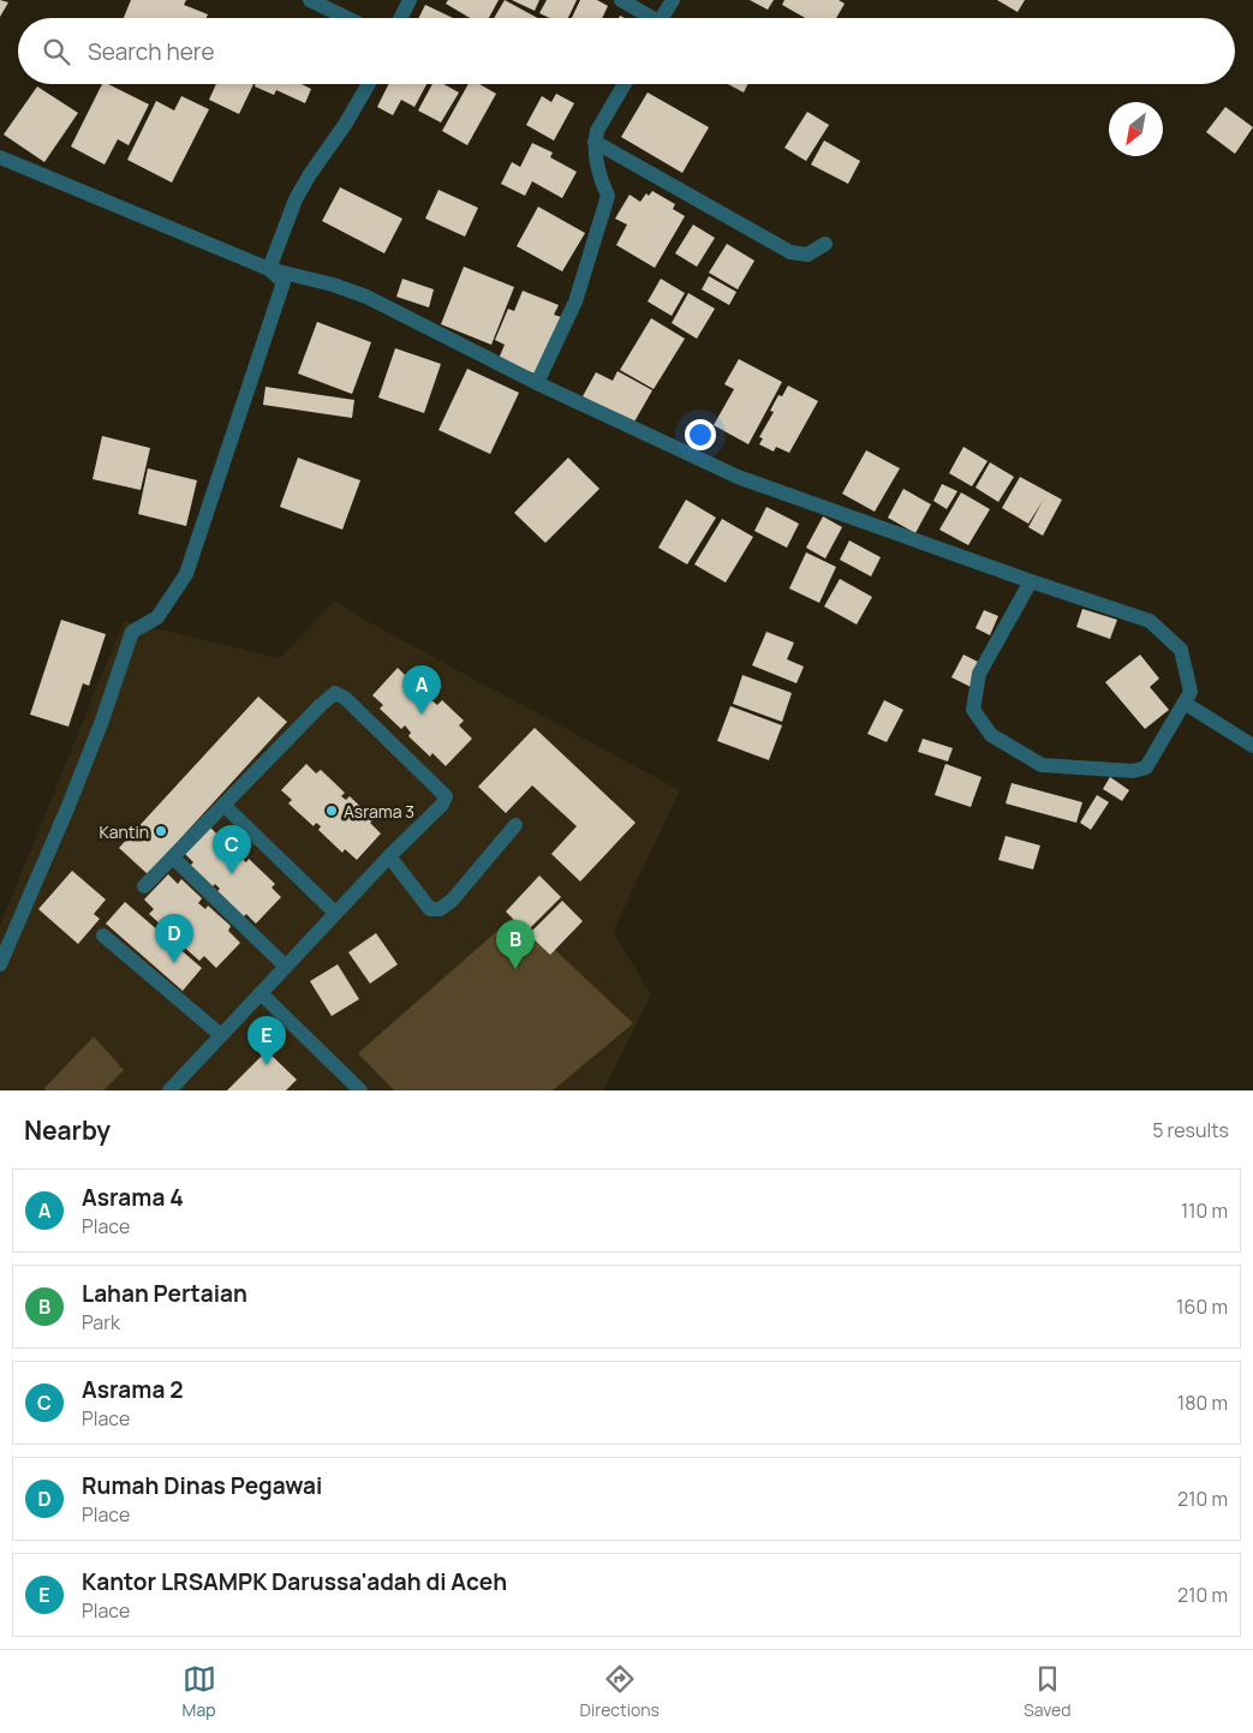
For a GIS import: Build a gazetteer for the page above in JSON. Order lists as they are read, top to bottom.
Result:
{
  "places": ["Asrama 3", "Kantin"],
  "north": "bottom left",
  "page": {
    "search": "Search here",
    "pins": [
      "A",
      "C",
      "D",
      "B",
      "E"
    ],
    "heading": ["Nearby", "5 results"],
    "list": [
      {
        "mark": "A",
        "name": "Asrama 4",
        "note": "Place",
        "value": "110 m"
      },
      {
        "mark": "B",
        "name": "Lahan Pertaian",
        "note": "Park",
        "value": "160 m"
      },
      {
        "mark": "C",
        "name": "Asrama 2",
        "note": "Place",
        "value": "180 m"
      },
      {
        "mark": "D",
        "name": "Rumah Dinas Pegawai",
        "note": "Place",
        "value": "210 m"
      },
      {
        "mark": "E",
        "name": "Kantor LRSAMPK Darussa'adah di Aceh",
        "note": "Place",
        "value": "210 m"
      }
    ],
    "nav": ["Map", "Directions", "Saved"]
  }
}
